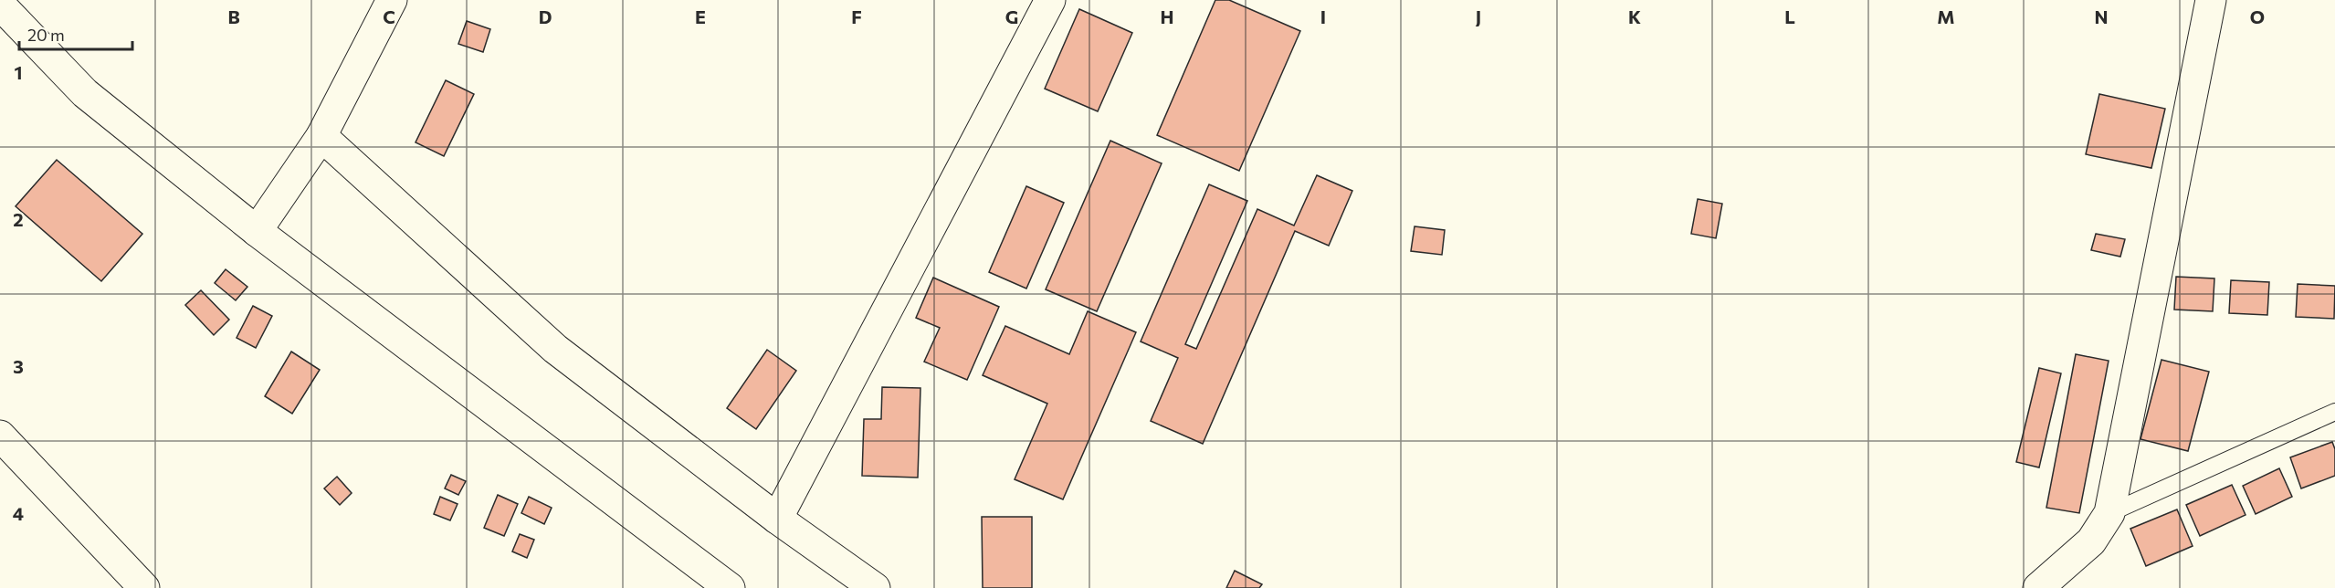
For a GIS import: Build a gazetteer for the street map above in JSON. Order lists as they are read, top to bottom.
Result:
{
  "scale_bar": "20 m",
  "grid": {
    "columns": [
      "B",
      "C",
      "D",
      "E",
      "F",
      "G",
      "H",
      "I",
      "J",
      "K",
      "L",
      "M",
      "N",
      "O"
    ],
    "rows": [
      "1",
      "2",
      "3",
      "4"
    ]
  }
}
